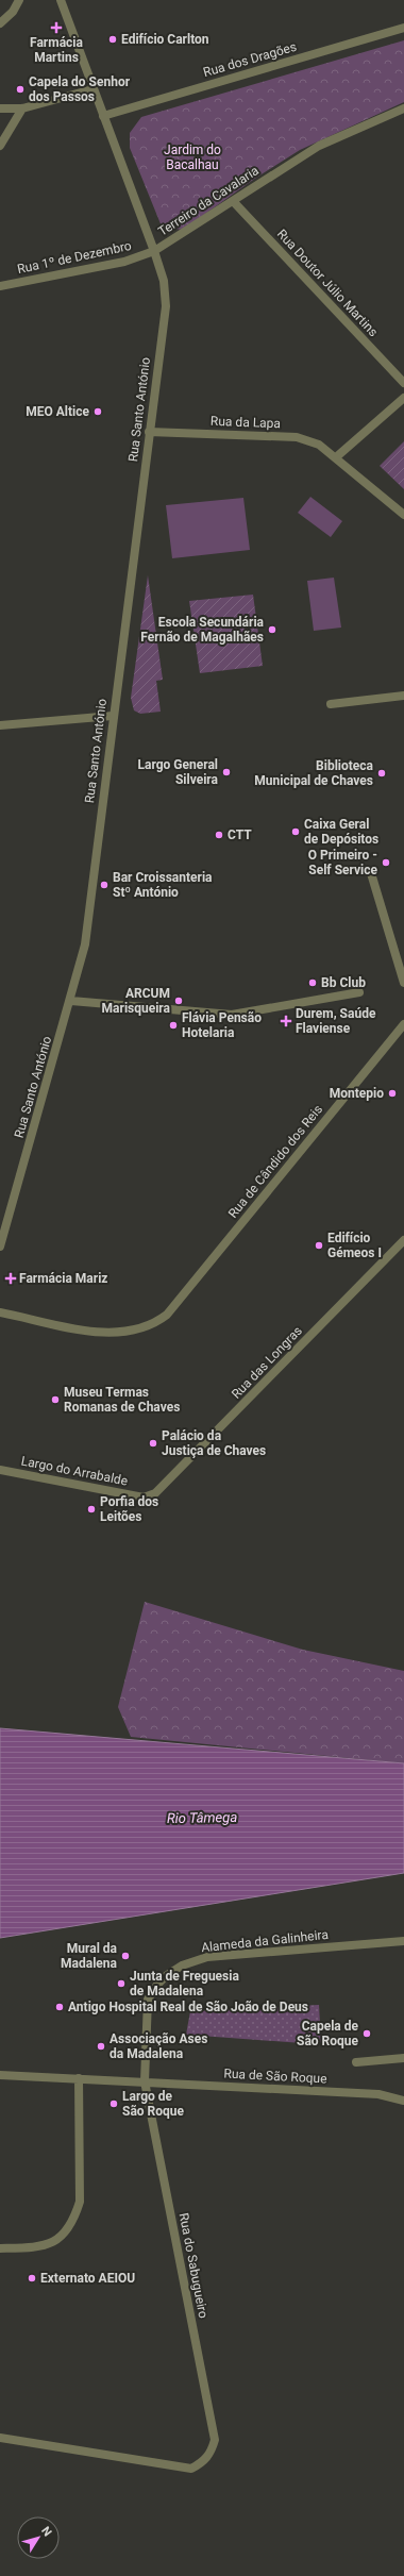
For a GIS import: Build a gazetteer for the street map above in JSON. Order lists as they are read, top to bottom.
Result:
{
  "streets": {
    "street": [
      "Rua dos Dragões",
      "Terreiro da Cavalaria",
      "Rua 1º de Dezembro",
      "Rua Doutor Júlio Martins",
      "Rua Santo António",
      "Rua da Lapa",
      "Rua de Cândido dos Reis",
      "Rua das Longras",
      "Largo do Arrabalde",
      "Alameda da Galinheira",
      "Rua de São Roque",
      "Rua do Sabugueiro"
    ]
  },
  "crossings": [
    ["Rua dos Dragões", "Terreiro da Cavalaria"],
    ["Terreiro da Cavalaria", "Rua 1º de Dezembro"],
    ["Terreiro da Cavalaria", "Rua Doutor Júlio Martins"],
    ["Terreiro da Cavalaria", "Rua Santo António"],
    ["Rua 1º de Dezembro", "Rua Santo António"],
    ["Rua Santo António", "Rua da Lapa"],
    ["Rua das Longras", "Largo do Arrabalde"],
    ["Alameda da Galinheira", "Rua de São Roque"],
    ["Alameda da Galinheira", "Rua do Sabugueiro"],
    ["Rua de São Roque", "Rua do Sabugueiro"]
  ],
  "water": ["Rio Tâmega"],
  "parks": ["Jardim do Bacalhau"],
  "places": {
    "health": ["Farmácia Martins", "Durem, Saúde Flaviense", "Farmácia Mariz"],
    "other": [
      "Edifício Carlton",
      "Capela do Senhor dos Passos",
      "MEO Altice",
      "Escola Secundária Fernão de Magalhães",
      "Largo General Silveira",
      "Biblioteca Municipal de Chaves",
      "Caixa Geral de Depósitos",
      "CTT",
      "O Primeiro - Self Service",
      "Bar Croissanteria Stº António",
      "Bb Club",
      "ARCUM Marisqueira",
      "Flávia Pensão Hotelaria",
      "Montepio",
      "Edifício Gémeos I",
      "Museu Termas Romanas de Chaves",
      "Palácio da Justiça de Chaves",
      "Porfia dos Leitões",
      "Mural da Madalena",
      "Junta de Freguesia de Madalena",
      "Antigo Hospital Real de São João de Deus",
      "Capela de São Roque",
      "Associação Ases da Madalena",
      "Largo de São Roque",
      "Externato AEIOU"
    ]
  },
  "north": "top right"
}
